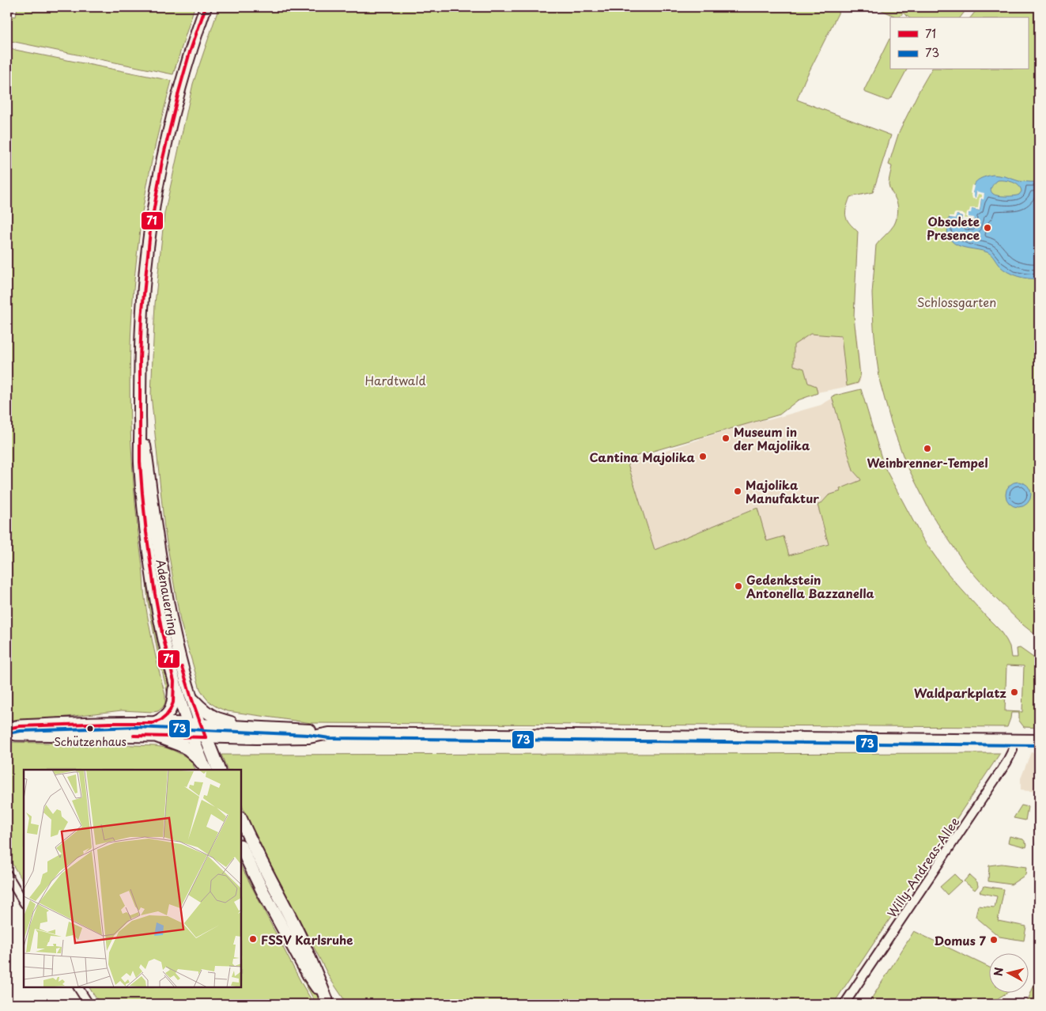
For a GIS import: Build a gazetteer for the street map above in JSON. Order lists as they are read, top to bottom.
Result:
{
  "streets": {
    "main road": ["Adenauerring"],
    "street": ["Willy-Andreas-Allee"]
  },
  "parks": ["Schlossgarten", "Hardtwald"],
  "places": [
    "Obsolete Presence",
    "Museum in der Majolika",
    "Weinbrenner-Tempel",
    "Cantina Majolika",
    "Majolika Manufaktur",
    "Gedenkstein Antonella Bazzanella",
    "Waldparkplatz",
    "Schützenhaus",
    "FSSV Karlsruhe",
    "Domus 7"
  ],
  "lines": ["transit line 71", "transit line 73"],
  "legend": ["71", "73"],
  "north": "left"
}
